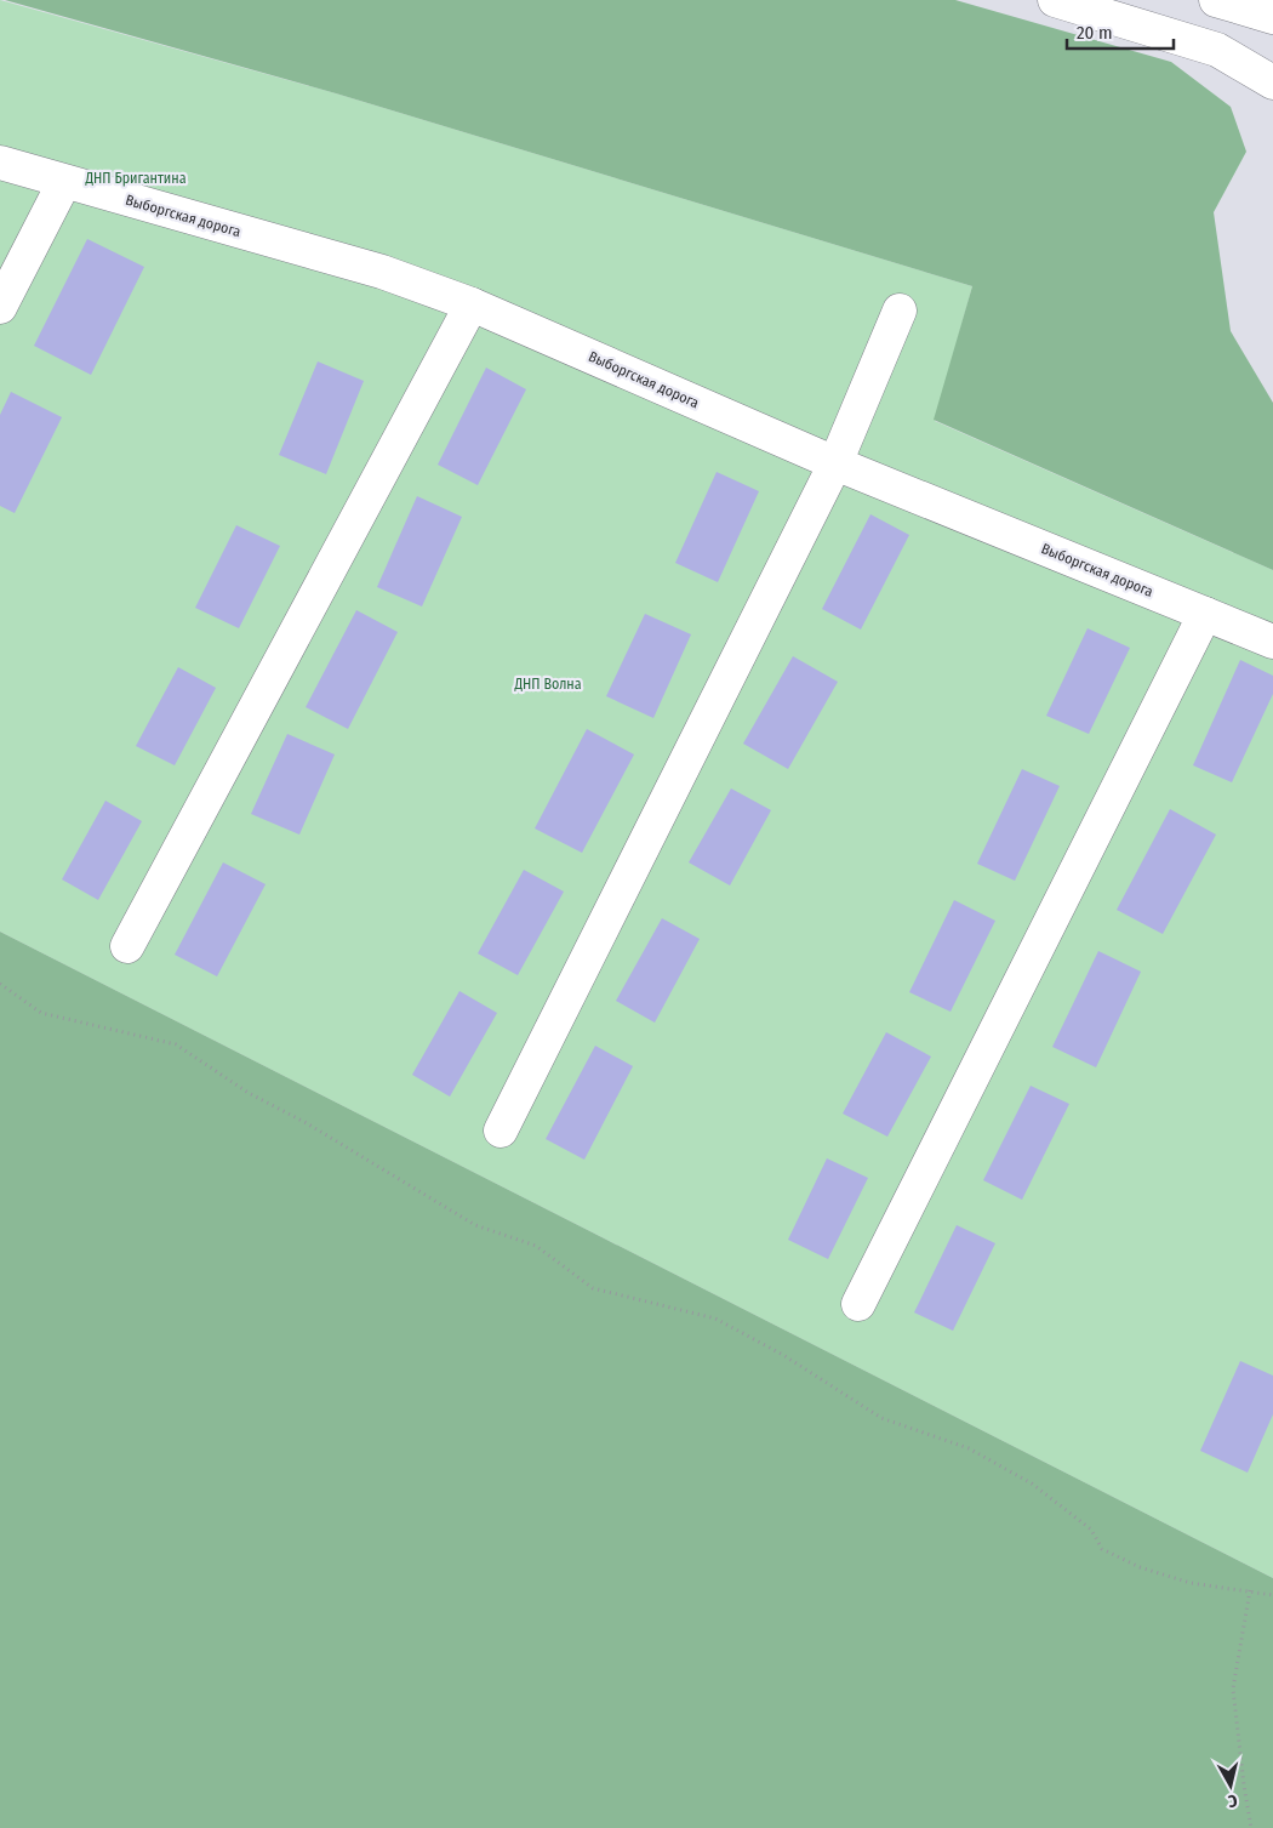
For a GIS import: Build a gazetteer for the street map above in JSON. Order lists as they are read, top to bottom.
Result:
{
  "streets": {
    "street": ["Выборгская дорога"]
  },
  "parks": ["ДНП Бригантина", "ДНП Волна"],
  "scale_bar": "20 m",
  "north": "bottom"
}
